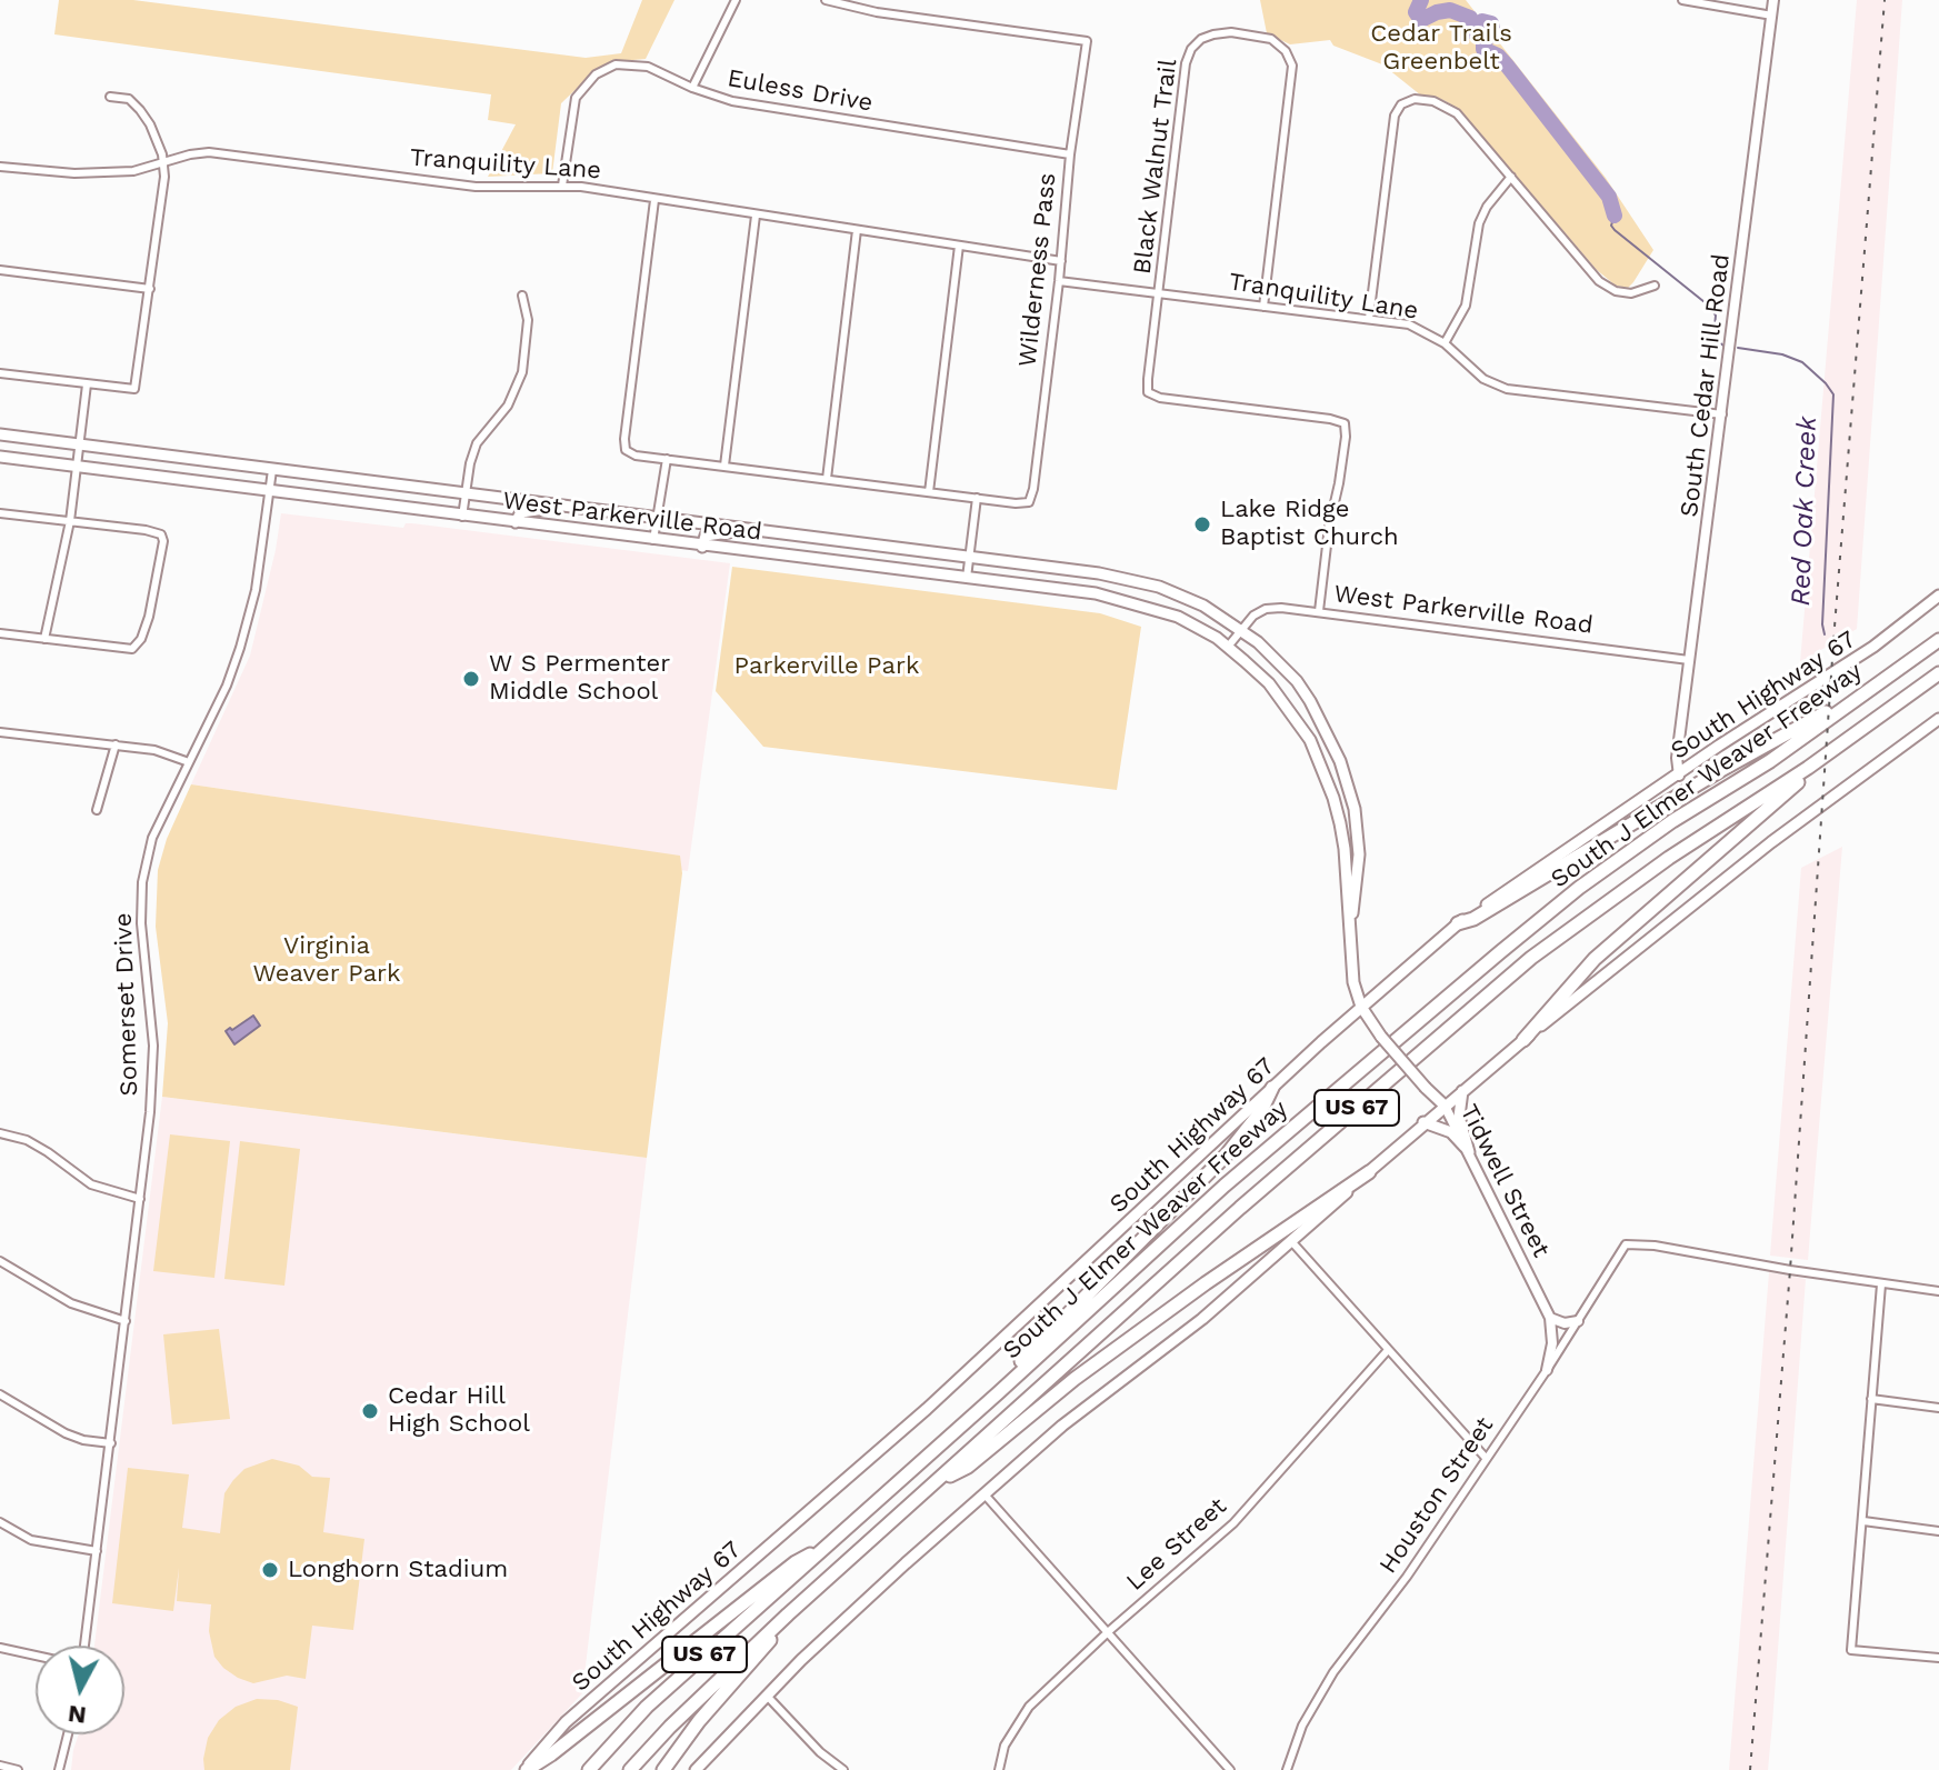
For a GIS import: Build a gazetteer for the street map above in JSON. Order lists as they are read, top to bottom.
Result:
{
  "streets": {
    "highway": ["South J Elmer Weaver Freeway", "US 67"],
    "main road": ["West Parkerville Road", "South Highway 67", "Tidwell Street"],
    "street": [
      "Euless Drive",
      "Tranquility Lane",
      "Black Walnut Trail",
      "Wilderness Pass",
      "South Cedar Hill Road",
      "Somerset Drive",
      "Houston Street",
      "Lee Street"
    ]
  },
  "crossings": [
    ["Euless Drive", "Tranquility Lane"],
    ["Euless Drive", "Wilderness Pass"],
    ["Tranquility Lane", "Black Walnut Trail"],
    ["Tranquility Lane", "Wilderness Pass"],
    ["Tranquility Lane", "South Cedar Hill Road"],
    ["Black Walnut Trail", "West Parkerville Road"],
    ["South Cedar Hill Road", "West Parkerville Road"],
    ["South Cedar Hill Road", "South Highway 67"],
    ["West Parkerville Road", "Somerset Drive"],
    ["West Parkerville Road", "Tidwell Street"],
    ["South Highway 67", "Tidwell Street"],
    ["Tidwell Street", "Houston Street"]
  ],
  "water": ["Red Oak Creek"],
  "parks": ["Cedar Trails Greenbelt", "Parkerville Park", "Virginia Weaver Park"],
  "places": [
    "Lake Ridge Baptist Church",
    "W S Permenter Middle School",
    "Cedar Hill High School",
    "Longhorn Stadium"
  ],
  "north": "bottom"
}
